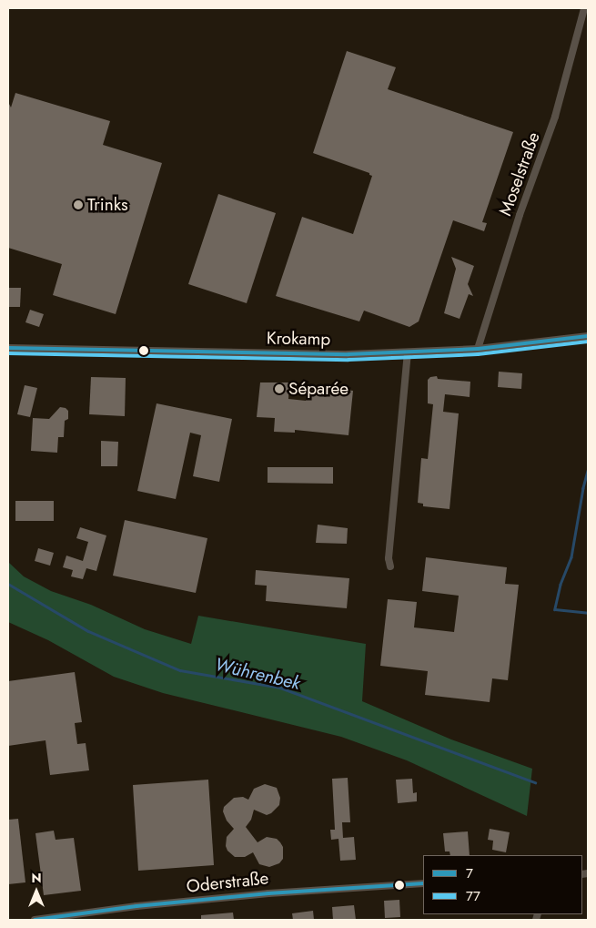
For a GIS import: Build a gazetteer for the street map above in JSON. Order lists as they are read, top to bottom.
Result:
{
  "streets": {
    "street": ["Moselstraße", "Krokamp", "Oderstraße"]
  },
  "crossings": [
    ["Moselstraße", "Krokamp"]
  ],
  "water": ["Wührenbek"],
  "places": ["Trinks", "Séparée"],
  "lines": ["transit line 7", "transit line 77"],
  "legend": ["7", "77"],
  "north": "top"
}
